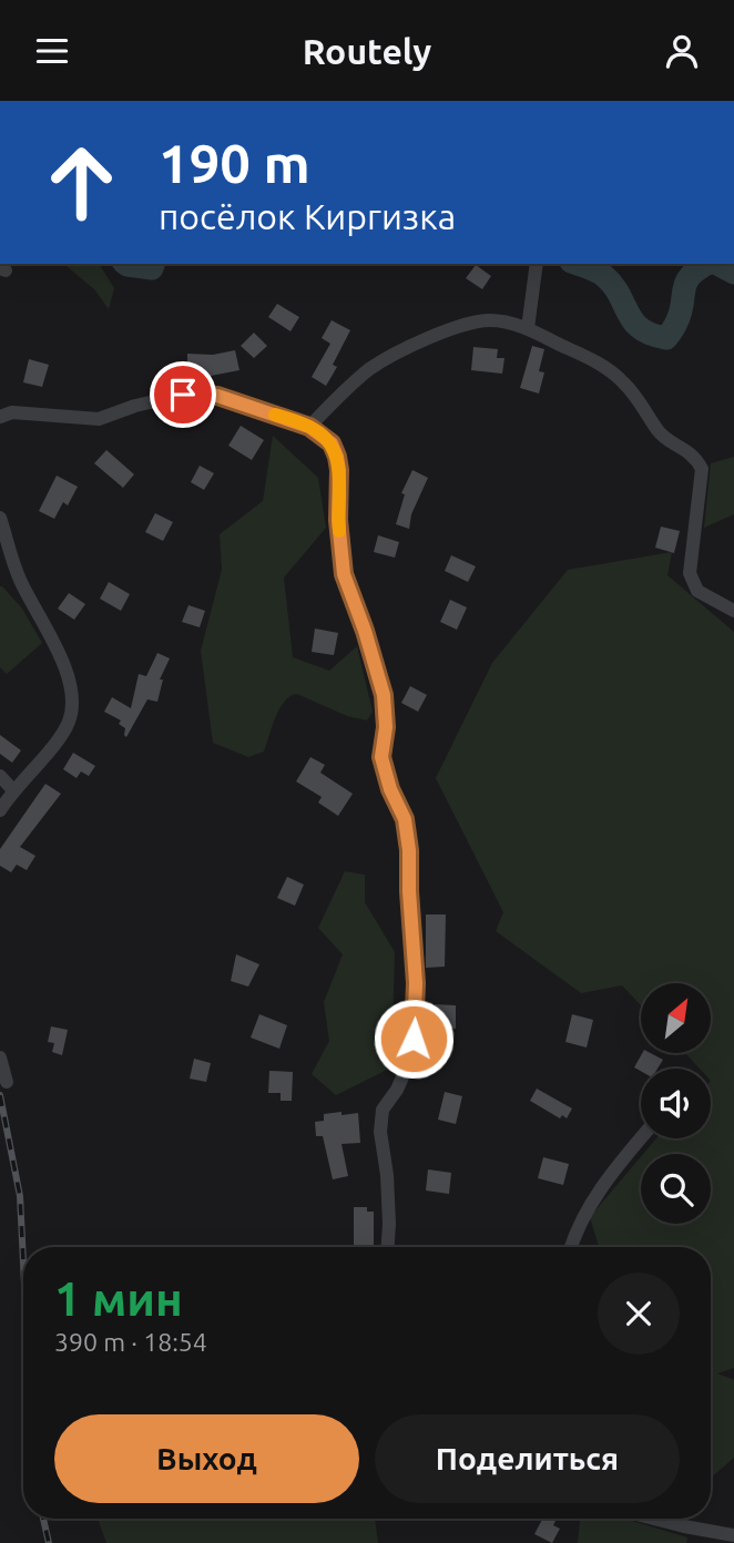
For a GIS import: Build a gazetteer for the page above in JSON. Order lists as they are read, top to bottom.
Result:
{
  "north": "top right",
  "page": {
    "header": "Routely",
    "turn": ["190 m", "посёлок Киргизка"],
    "heading": ["1 мин", "390 m · 18:54"],
    "buttons": ["Выход", "Поделиться"]
  }
}
